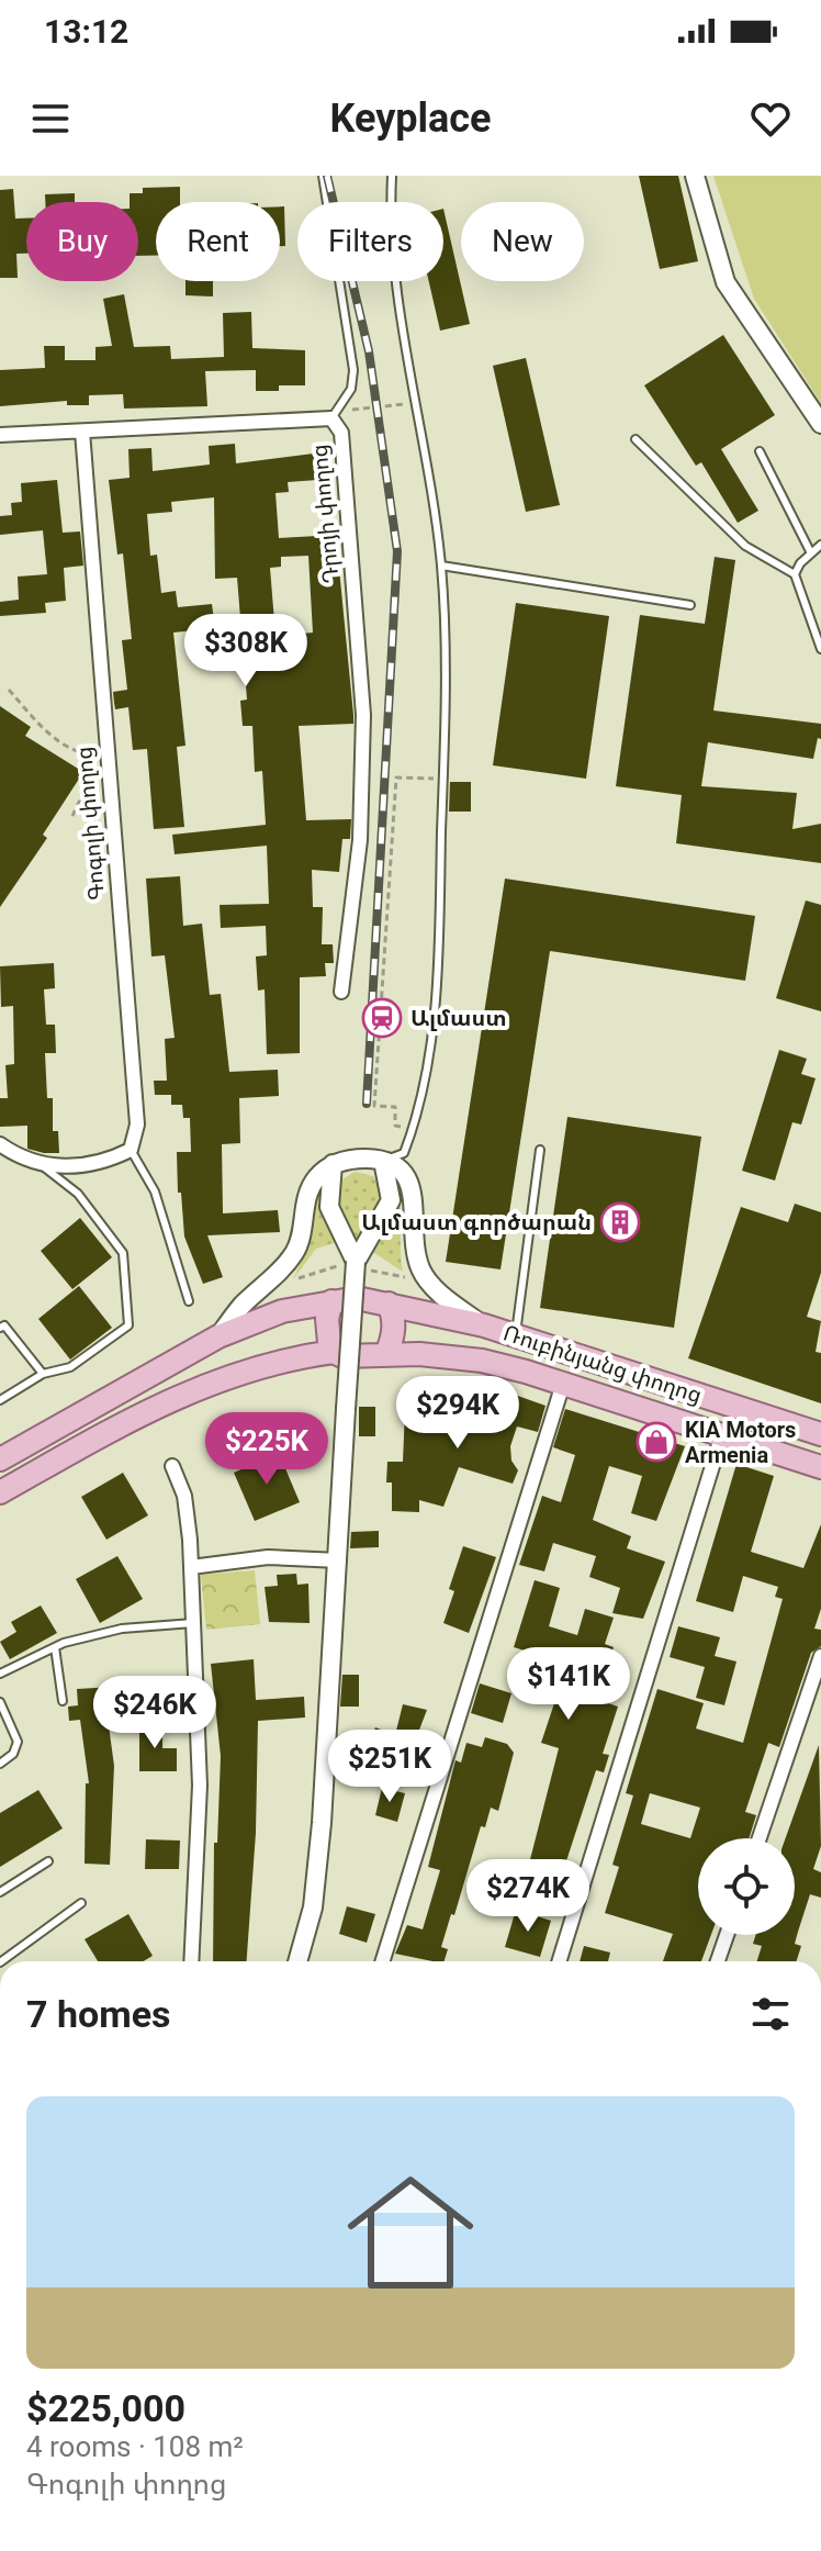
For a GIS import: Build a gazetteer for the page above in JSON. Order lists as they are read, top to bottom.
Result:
{
  "streets": {
    "main road": ["Ռուբինյանց փողոց"],
    "street": ["Դրոյի փողոց", "Գոգոլի փողոց"]
  },
  "crossings": [
    ["Դրոյի փողոց", "Գոգոլի փողոց"]
  ],
  "places": {
    "station": ["Ալմաստ"],
    "building": ["Ալմաստ գործարան"],
    "shop": ["KIA Motors Armenia"]
  },
  "page": {
    "status": "13:12",
    "header": "Keyplace",
    "chip": [
      "Buy",
      "Rent",
      "Filters",
      "New"
    ],
    "price": [
      "$308K",
      "$294K",
      "$225K",
      "$141K",
      "$246K",
      "$251K",
      "$274K"
    ],
    "heading": "7 homes",
    "list": [
      {
        "name": "$225,000",
        "note": "4 rooms · 108 m² · Գոգոլի փողոց"
      }
    ]
  }
}
